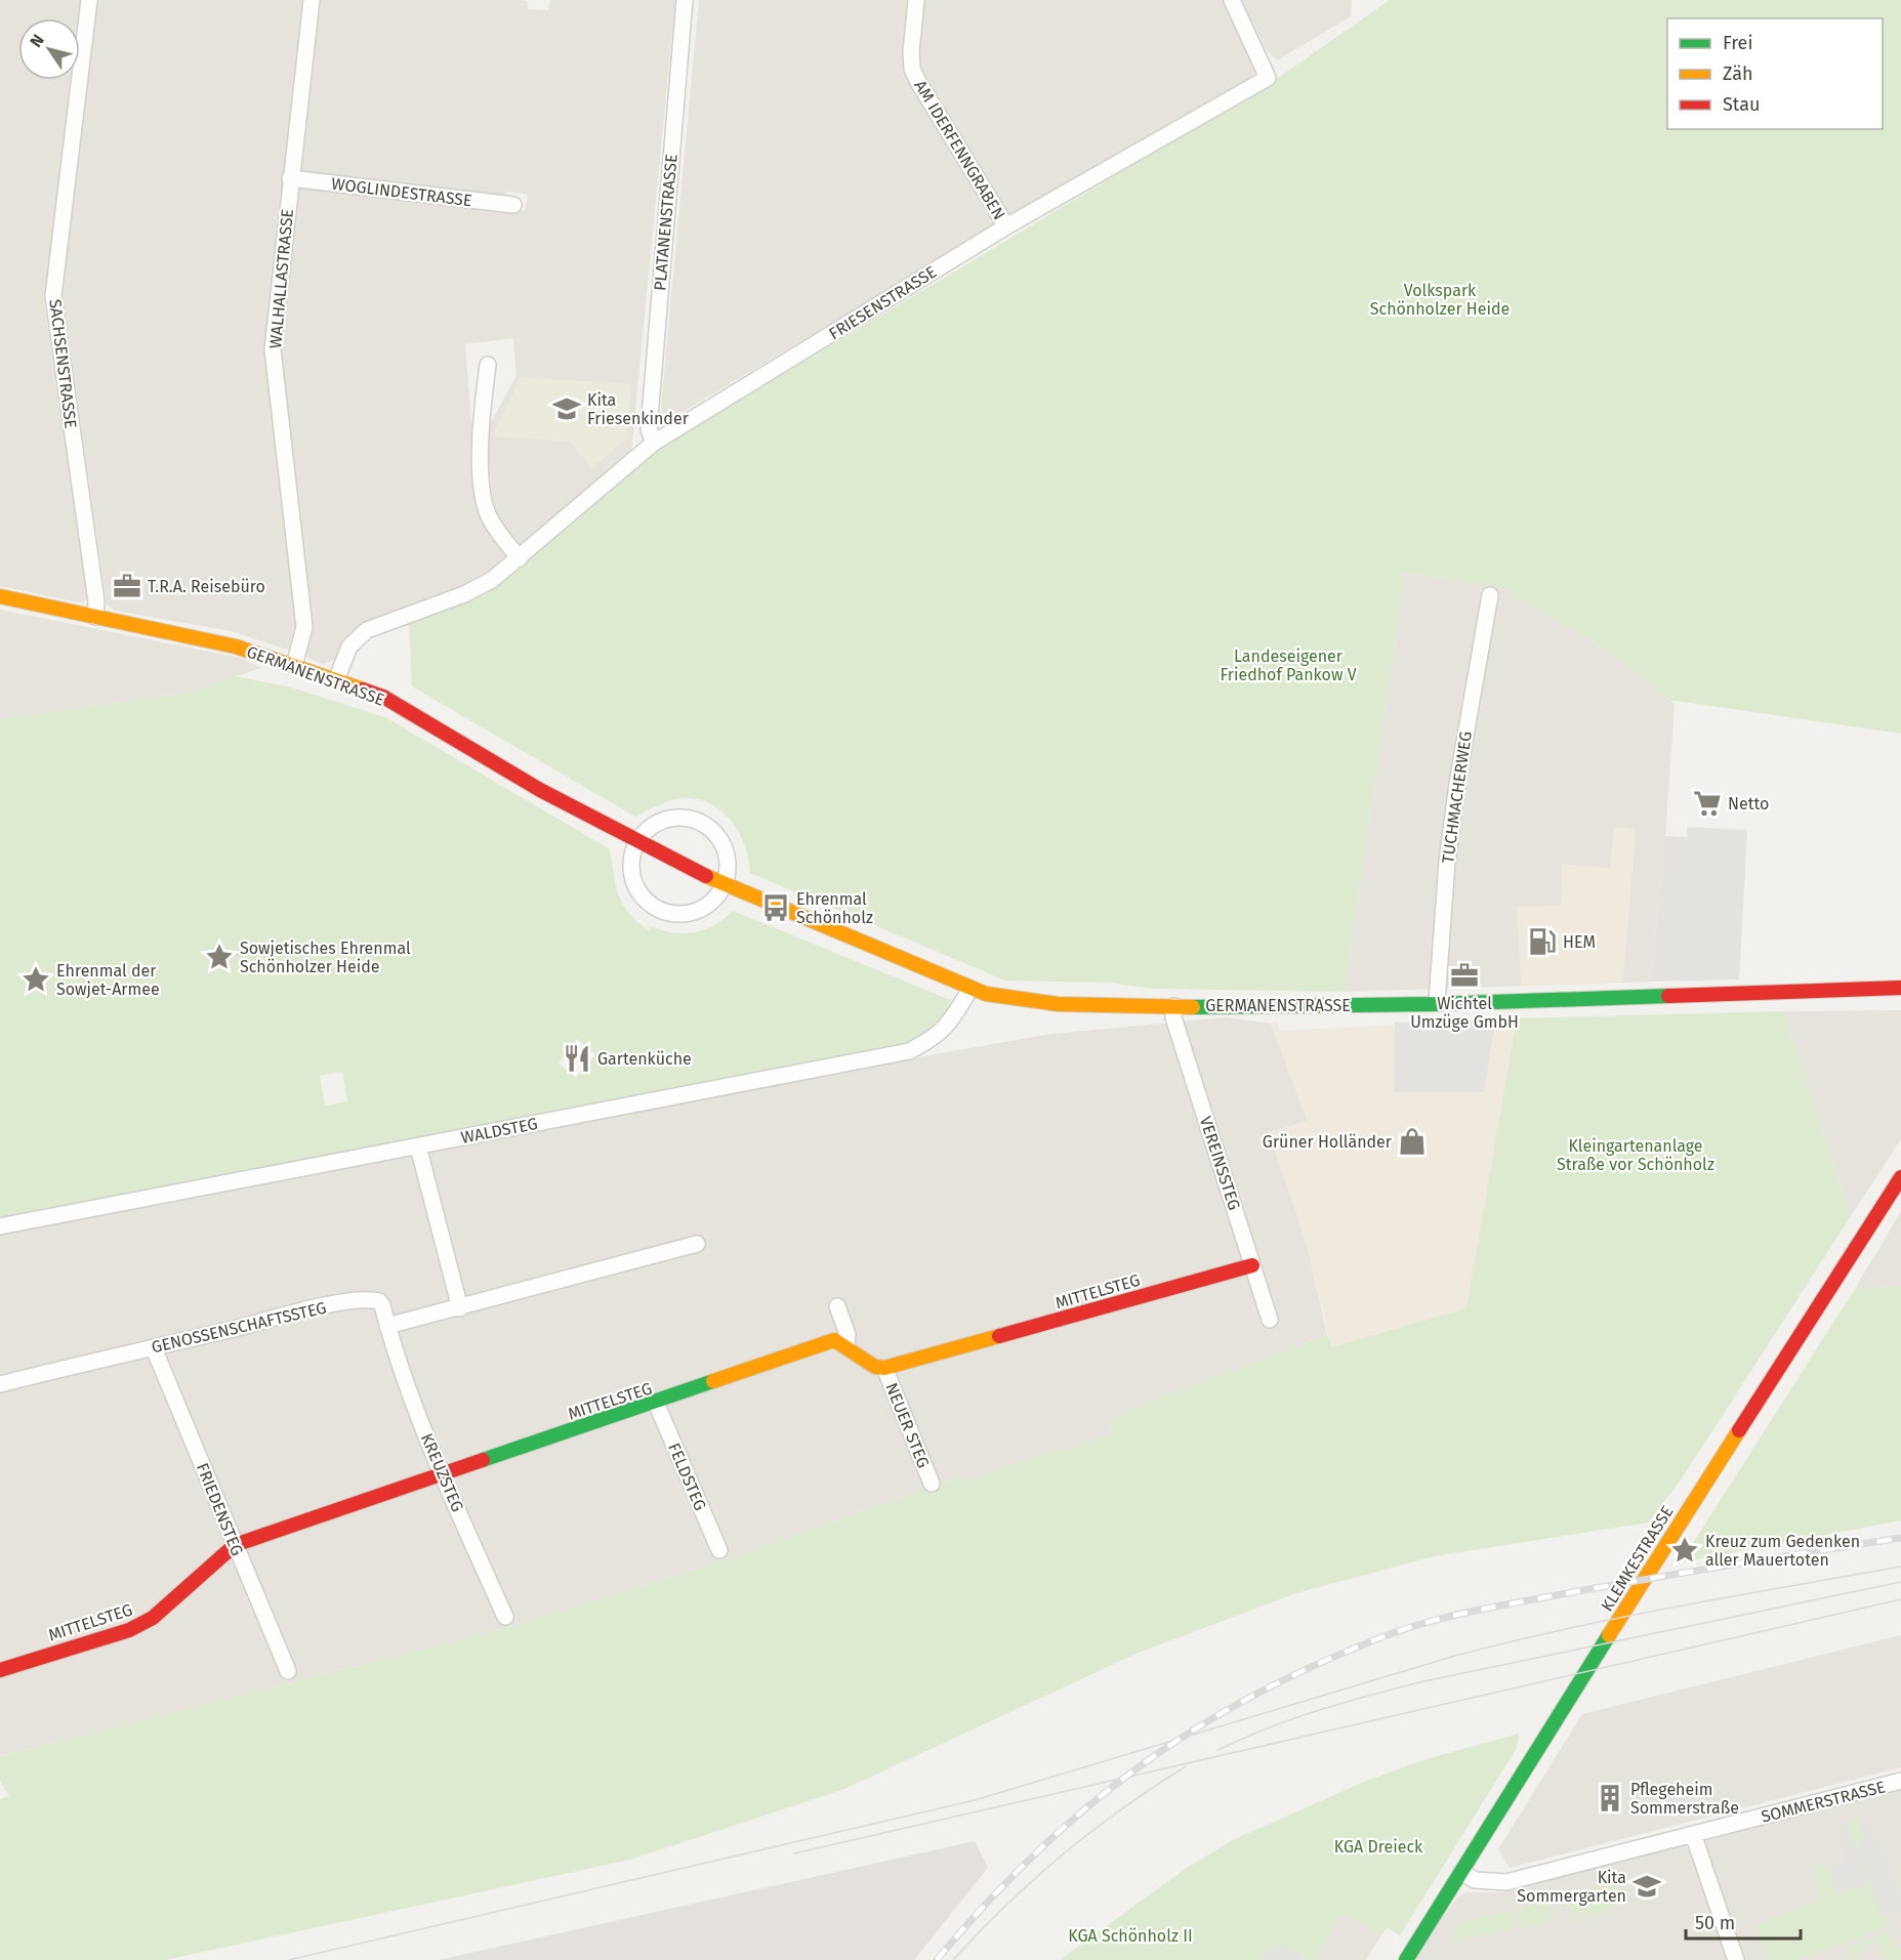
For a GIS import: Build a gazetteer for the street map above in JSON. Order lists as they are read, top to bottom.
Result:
{
  "streets": {
    "street": [
      "AM IDERFENNGRABEN",
      "WOGLINDESTRASSE",
      "PLATANENSTRASSE",
      "WALHALLASTRASSE",
      "FRIESENSTRASSE",
      "SACHSENSTRASSE",
      "GERMANENSTRASSE",
      "TUCHMACHERWEG",
      "WALDSTEG",
      "VEREINSSTEG",
      "MITTELSTEG",
      "GENOSSENSCHAFTSSTEG",
      "NEUER STEG",
      "KREUZSTEG",
      "FELDSTEG",
      "FRIEDENSTEG",
      "KLEMKESTRASSE",
      "SOMMERSTRASSE"
    ]
  },
  "crossings": [
    ["AM IDERFENNGRABEN", "FRIESENSTRASSE"],
    ["WOGLINDESTRASSE", "WALHALLASTRASSE"],
    ["PLATANENSTRASSE", "FRIESENSTRASSE"],
    ["WALHALLASTRASSE", "GERMANENSTRASSE"],
    ["FRIESENSTRASSE", "GERMANENSTRASSE"],
    ["SACHSENSTRASSE", "GERMANENSTRASSE"],
    ["GERMANENSTRASSE", "TUCHMACHERWEG"],
    ["GERMANENSTRASSE", "WALDSTEG"],
    ["GERMANENSTRASSE", "VEREINSSTEG"],
    ["VEREINSSTEG", "MITTELSTEG"],
    ["MITTELSTEG", "NEUER STEG"],
    ["MITTELSTEG", "KREUZSTEG"],
    ["MITTELSTEG", "FELDSTEG"],
    ["MITTELSTEG", "FRIEDENSTEG"],
    ["GENOSSENSCHAFTSSTEG", "KREUZSTEG"],
    ["GENOSSENSCHAFTSSTEG", "FRIEDENSTEG"],
    ["KLEMKESTRASSE", "SOMMERSTRASSE"]
  ],
  "parks": [
    "Volkspark Schönholzer Heide",
    "Landeseigener Friedhof Pankow V",
    "Kleingartenanlage Straße vor Schönholz",
    "KGA Dreieck",
    "KGA Schönholz II"
  ],
  "places": {
    "school or university": ["Kita Friesenkinder", "Kita Sommergarten"],
    "office": ["T.R.A. Reisebüro", "Wichtel Umzüge GmbH"],
    "supermarket": ["Netto"],
    "bus stop": ["Ehrenmal Schönholz"],
    "fuel station": ["HEM"],
    "place": ["Sowjetisches Ehrenmal Schönholzer Heide", "Ehrenmal der Sowjet-Armee", "Kreuz zum Gedenken aller Mauertoten"],
    "restaurant": ["Gartenküche"],
    "shop": ["Grüner Holländer"],
    "building": ["Pflegeheim Sommerstraße"]
  },
  "legend": ["Frei", "Zäh", "Stau"],
  "scale_bar": "50 m",
  "north": "top left"
}
